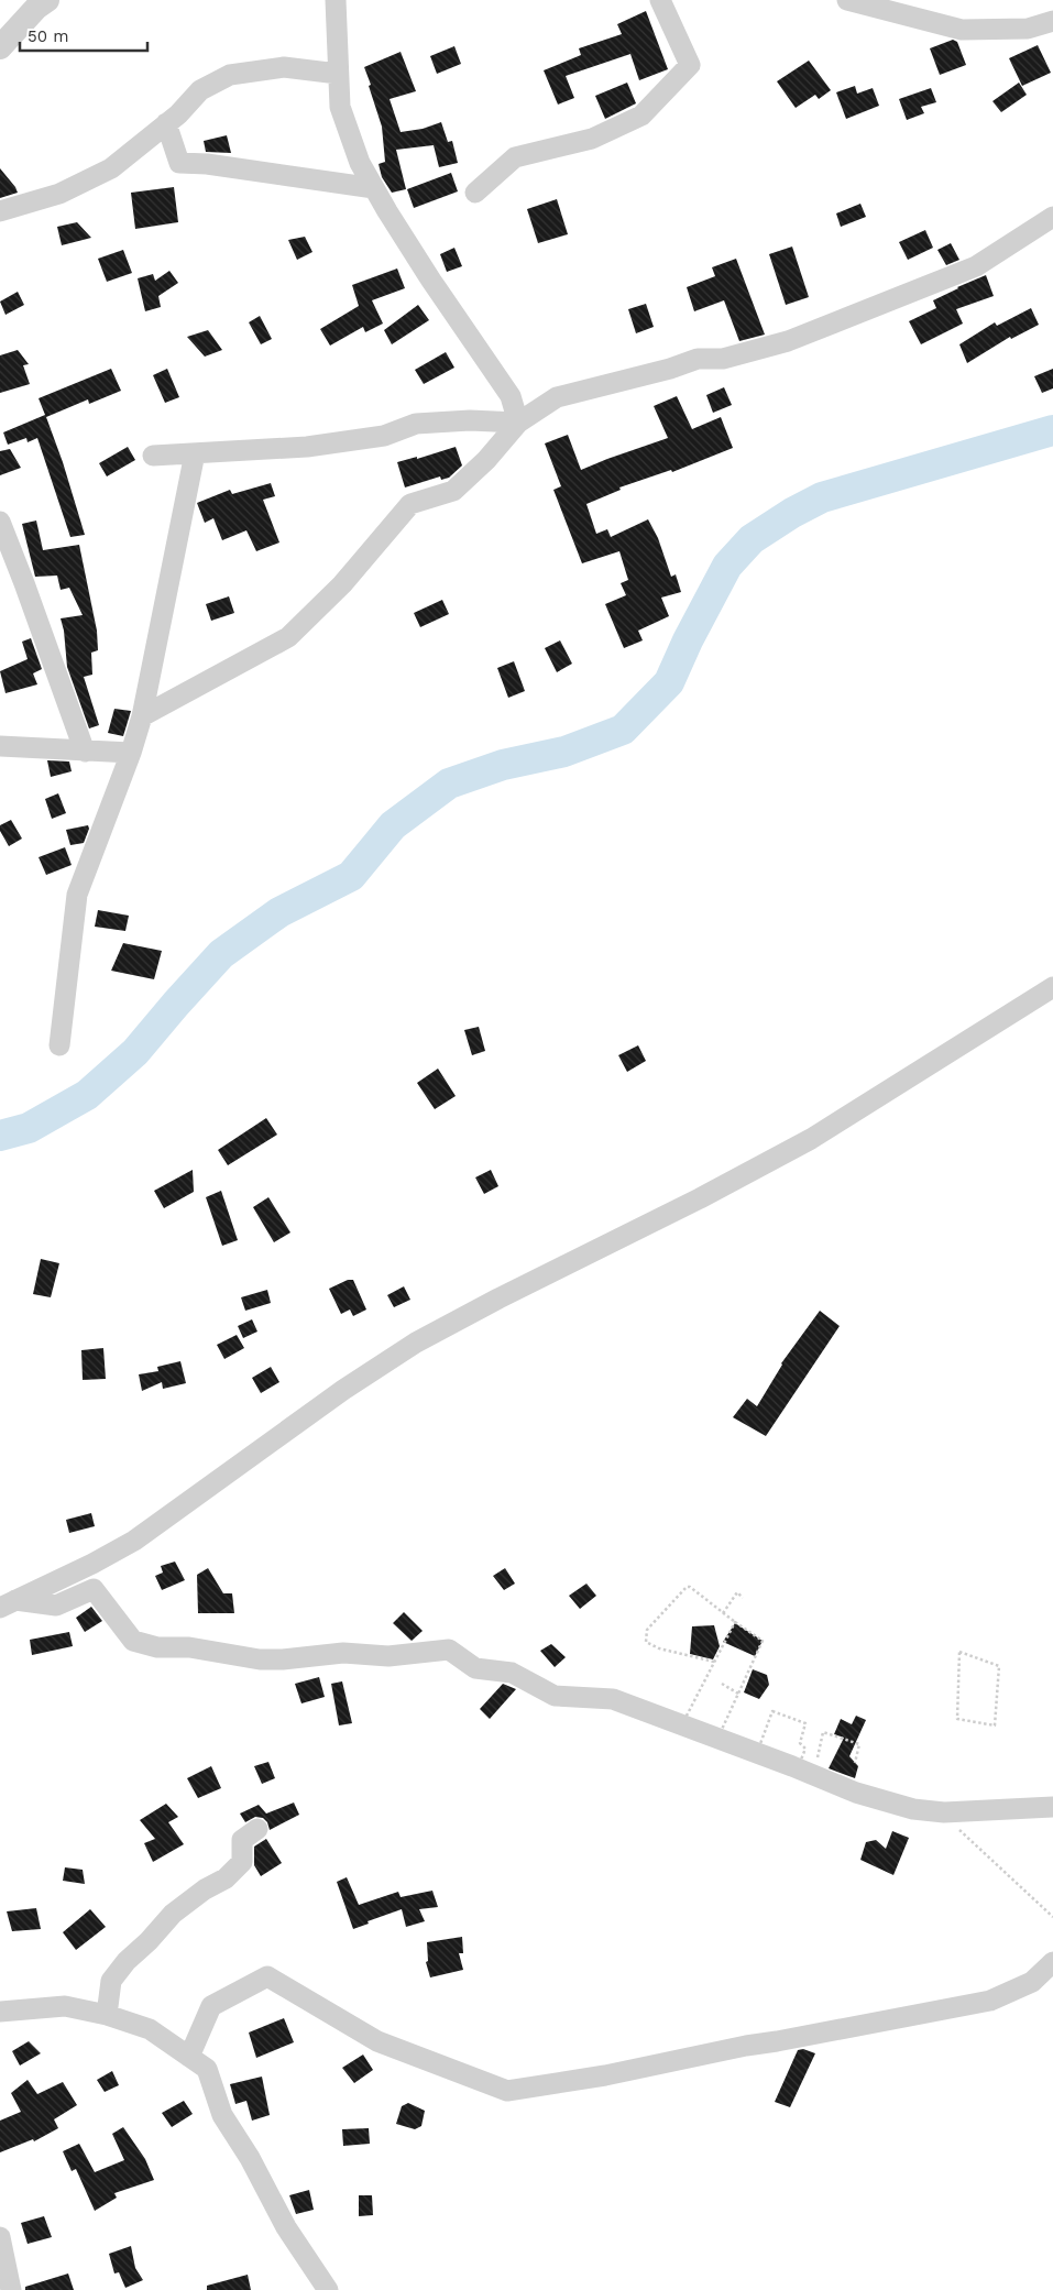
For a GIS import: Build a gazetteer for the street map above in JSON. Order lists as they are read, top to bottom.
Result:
{
  "scale_bar": "50 m"
}
